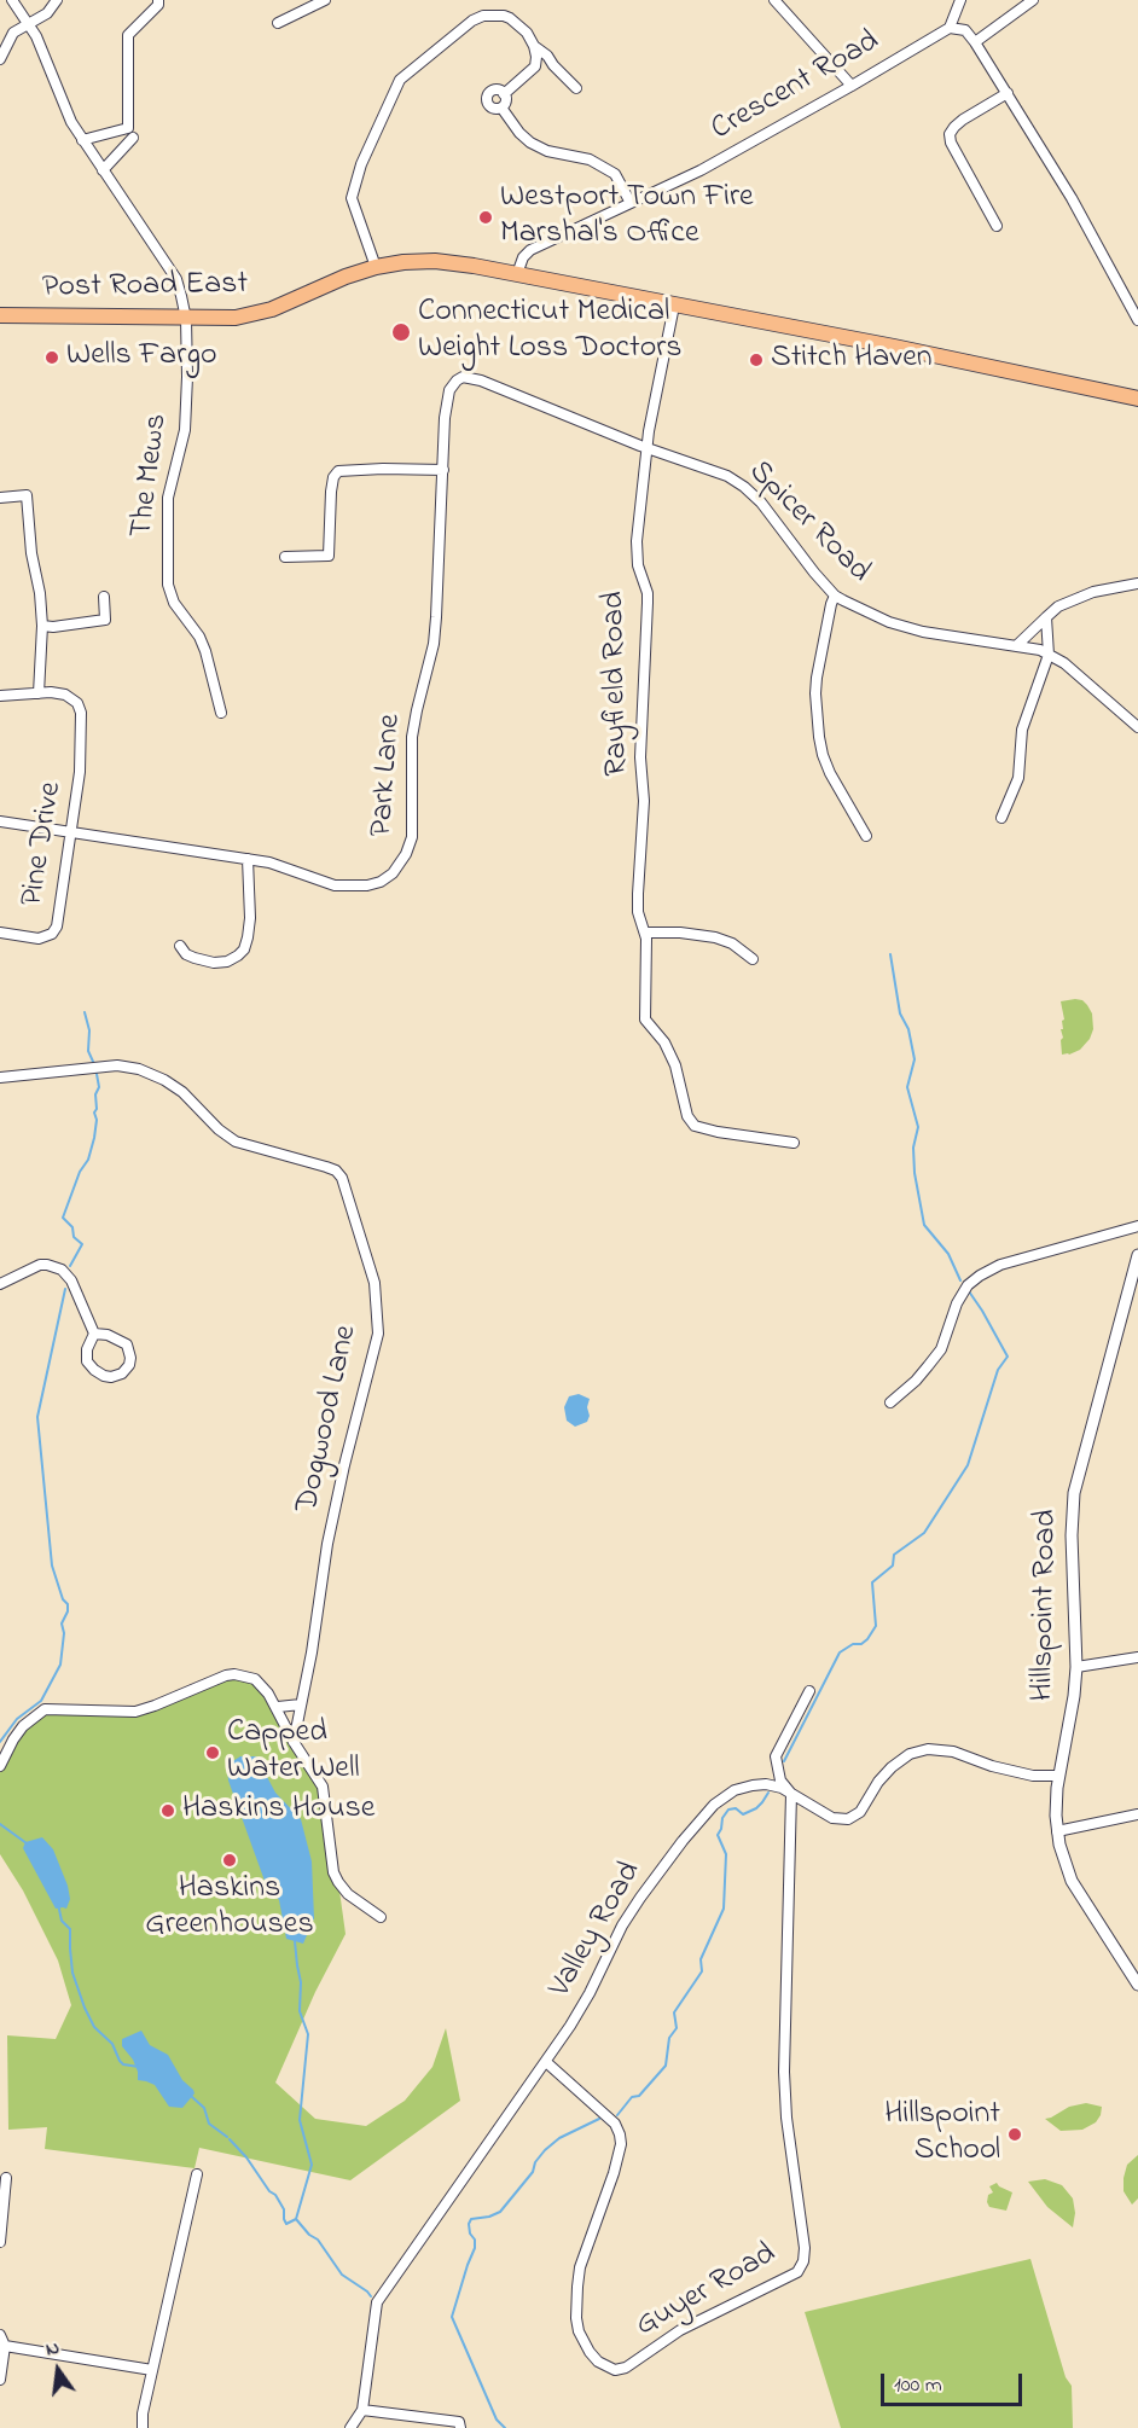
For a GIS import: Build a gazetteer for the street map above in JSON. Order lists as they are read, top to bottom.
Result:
{
  "streets": {
    "main road": ["Post Road East"],
    "street": [
      "Crescent Road",
      "The Mews",
      "Spicer Road",
      "Rayfield Road",
      "Park Lane",
      "Pine Drive",
      "Dogwood Lane",
      "Hillspoint Road",
      "Valley Road",
      "Guyer Road"
    ]
  },
  "crossings": [
    ["Crescent Road", "Post Road East"],
    ["Post Road East", "The Mews"],
    ["Post Road East", "Rayfield Road"],
    ["Spicer Road", "Rayfield Road"],
    ["Spicer Road", "Park Lane"],
    ["Park Lane", "Pine Drive"],
    ["Hillspoint Road", "Valley Road"],
    ["Valley Road", "Guyer Road"]
  ],
  "places": [
    "Westport Town Fire Marshal's Office",
    "Connecticut Medical Weight Loss Doctors",
    "Wells Fargo",
    "Stitch Haven",
    "Capped Water Well",
    "Haskins House",
    "Haskins Greenhouses",
    "Hillspoint School"
  ],
  "scale_bar": "100 m",
  "north": "top"
}
